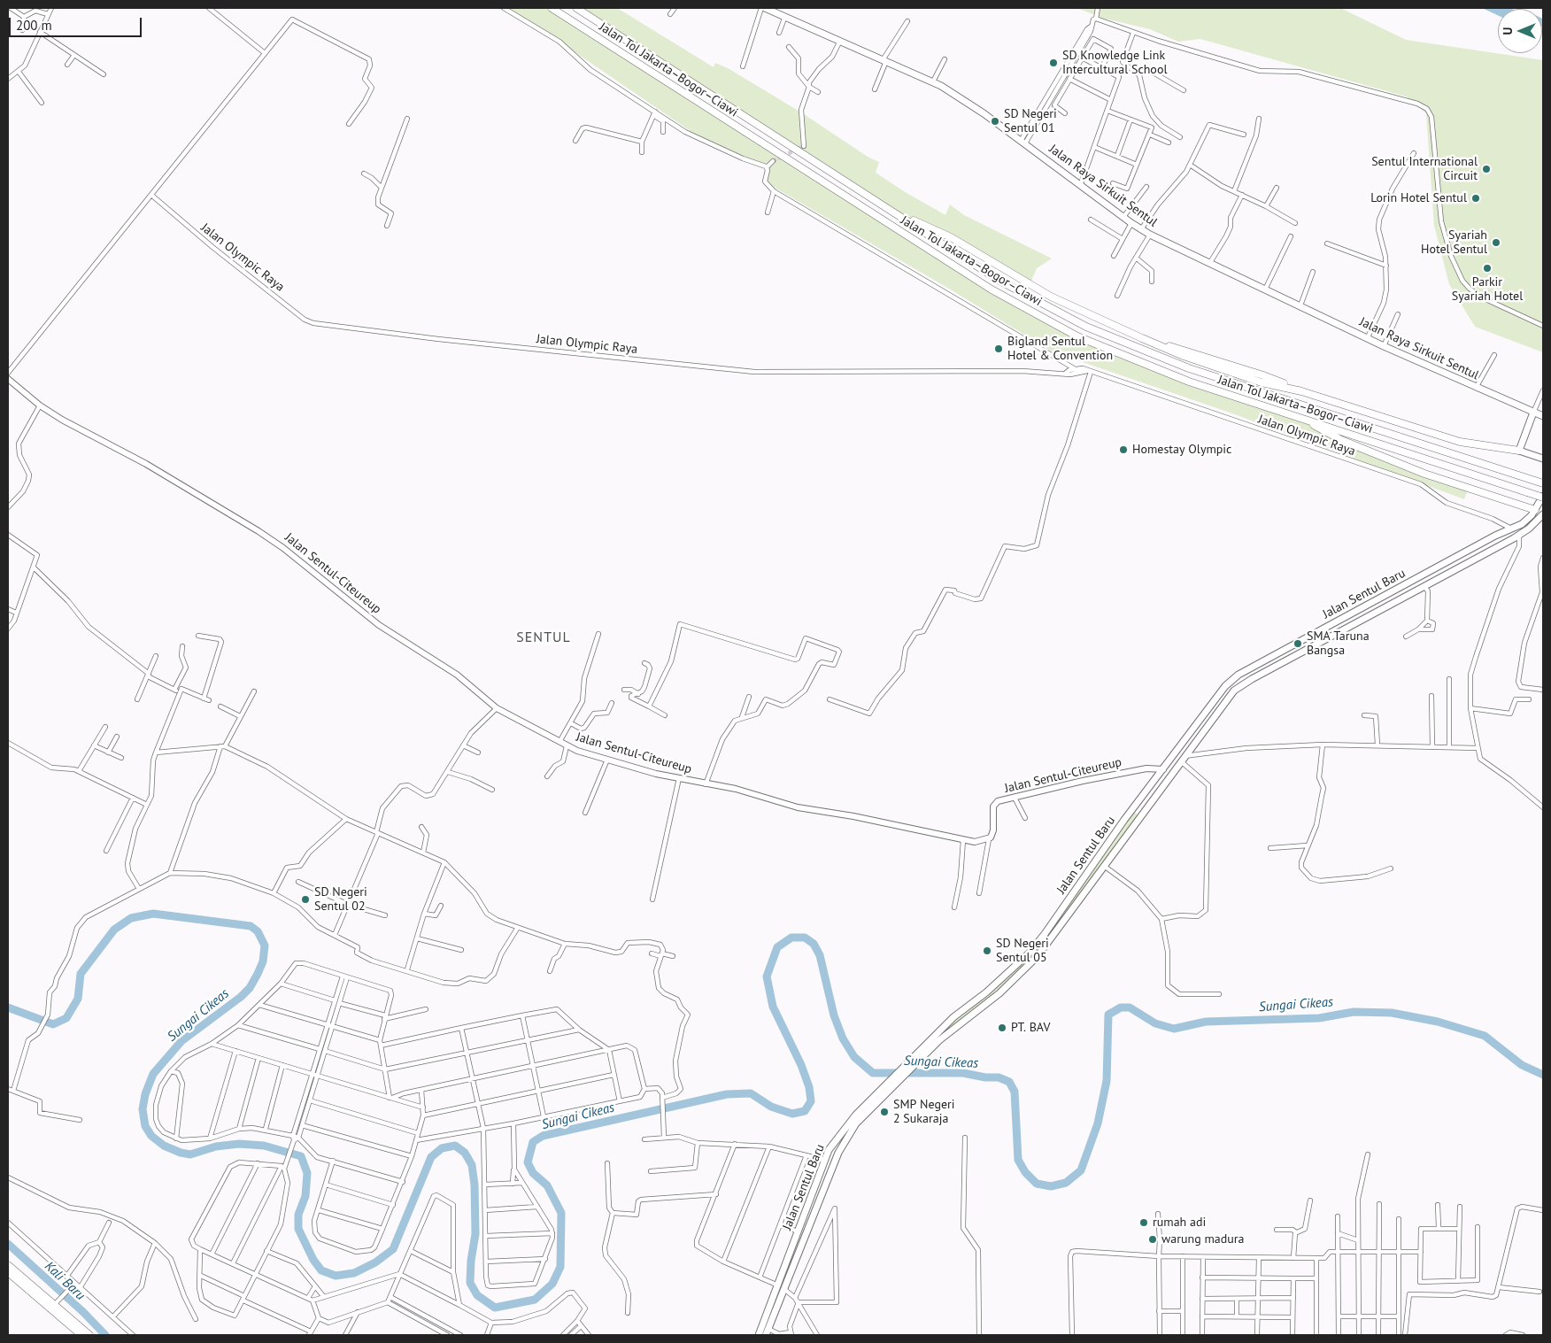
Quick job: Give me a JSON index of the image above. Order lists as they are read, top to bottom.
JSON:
{
  "streets": {
    "highway": ["Jalan Tol Jakarta–Bogor–Ciawi"],
    "main road": ["Jalan Raya Sirkuit Sentul", "Jalan Sentul Baru"],
    "street": ["Jalan Olympic Raya", "Jalan Sentul-Citeureup"]
  },
  "crossings": [
    ["Jalan Tol Jakarta–Bogor–Ciawi", "Jalan Sentul Baru"],
    ["Jalan Olympic Raya", "Jalan Sentul Baru"],
    ["Jalan Sentul-Citeureup", "Jalan Sentul Baru"]
  ],
  "districts": ["SENTUL"],
  "water": ["Sungai Cikeas", "Kali Baru"],
  "places": [
    "SD Knowledge Link Intercultural School",
    "SD Negeri Sentul 01",
    "Sentul International Circuit",
    "Lorin Hotel Sentul",
    "Syariah Hotel Sentul",
    "Parkir Syariah Hotel",
    "Bigland Sentul Hotel & Convention",
    "Homestay Olympic",
    "SMA Taruna Bangsa",
    "SD Negeri Sentul 02",
    "SD Negeri Sentul 05",
    "PT. BAV",
    "SMP Negeri 2 Sukaraja",
    "rumah adi",
    "warung madura"
  ],
  "scale_bar": "200 m",
  "north": "left"
}
